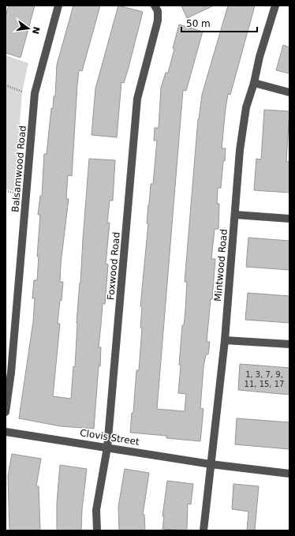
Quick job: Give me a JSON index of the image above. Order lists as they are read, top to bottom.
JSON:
{
  "streets": {
    "street": [
      "Balsamwood Road",
      "Mintwood Road",
      "Foxwood Road",
      "Clovis Street"
    ]
  },
  "crossings": [
    ["Mintwood Road", "Clovis Street"],
    ["Foxwood Road", "Clovis Street"]
  ],
  "house_numbers": ["1, 3, 7, 9, 11, 15, 17"],
  "scale_bar": "50 m",
  "north": "right"
}
